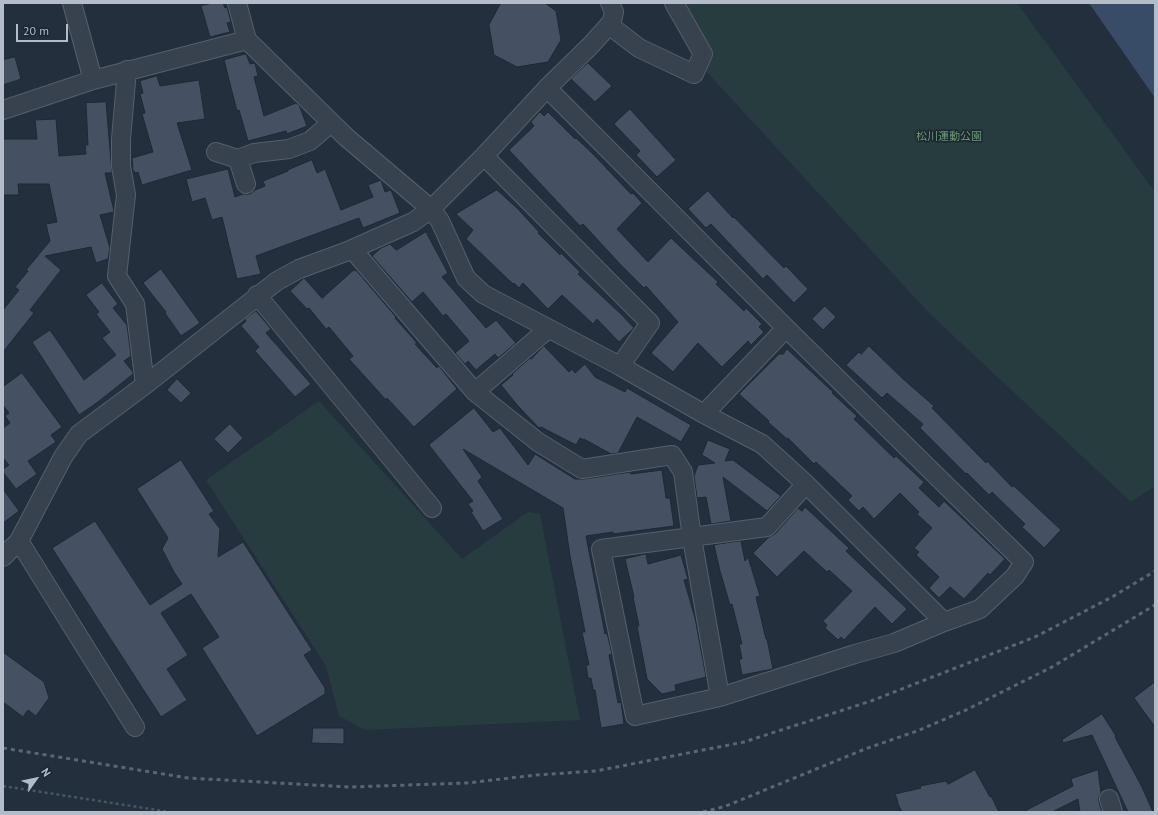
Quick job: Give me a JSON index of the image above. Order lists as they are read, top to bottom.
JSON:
{
  "parks": ["松川運動公園"],
  "scale_bar": "20 m",
  "north": "top right"
}
